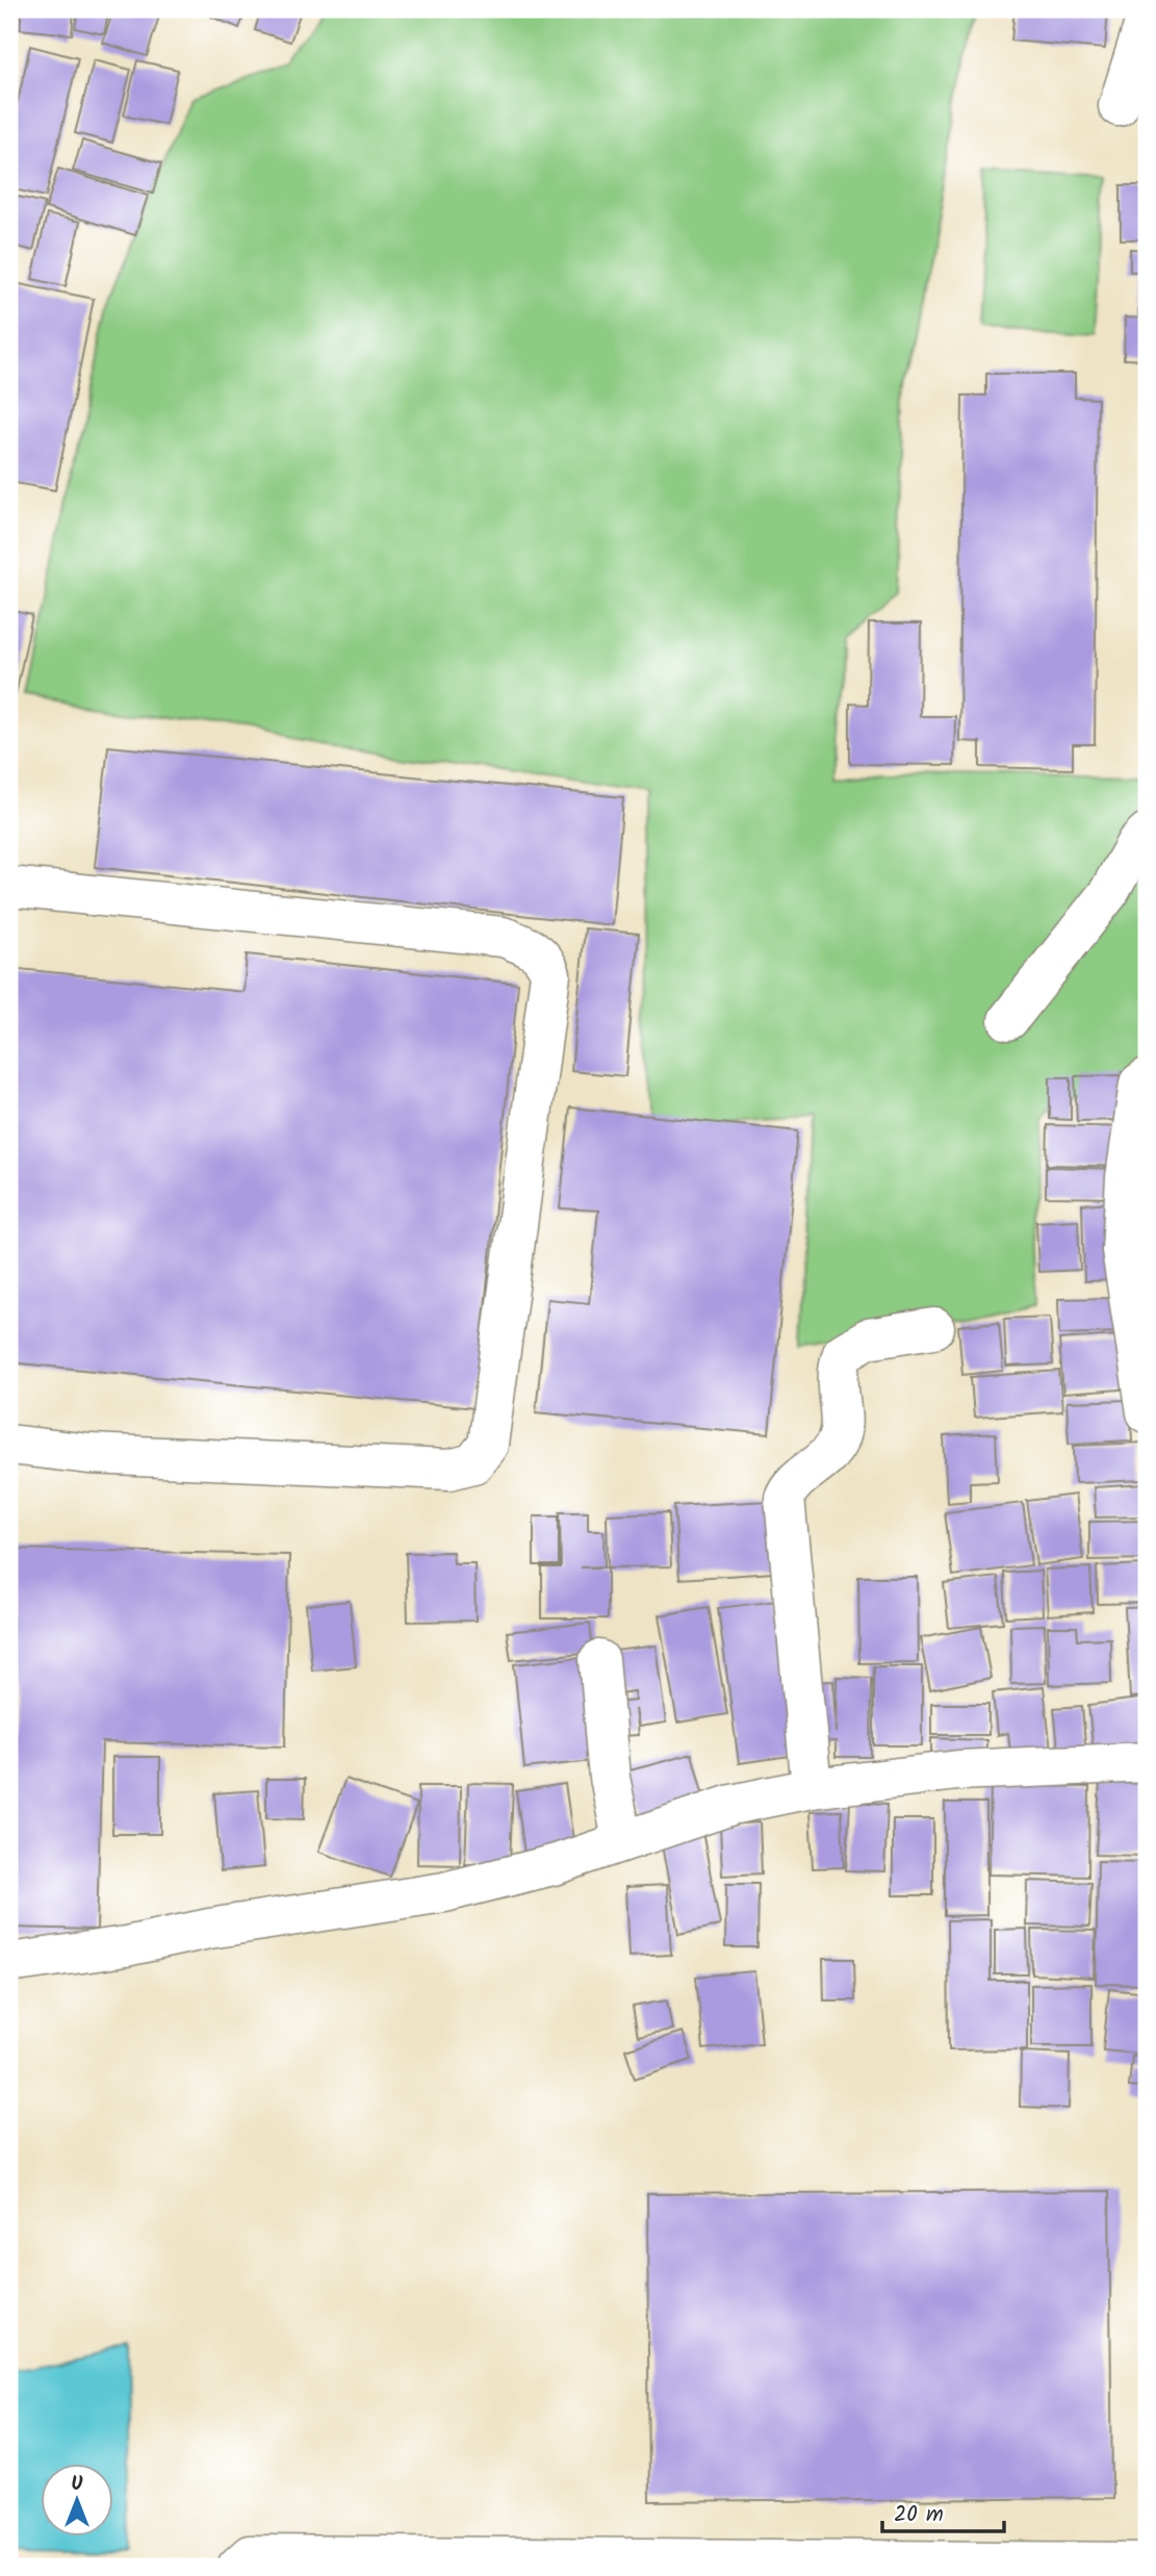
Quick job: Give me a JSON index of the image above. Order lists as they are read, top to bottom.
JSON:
{
  "scale_bar": "20 m",
  "north": "top"
}
